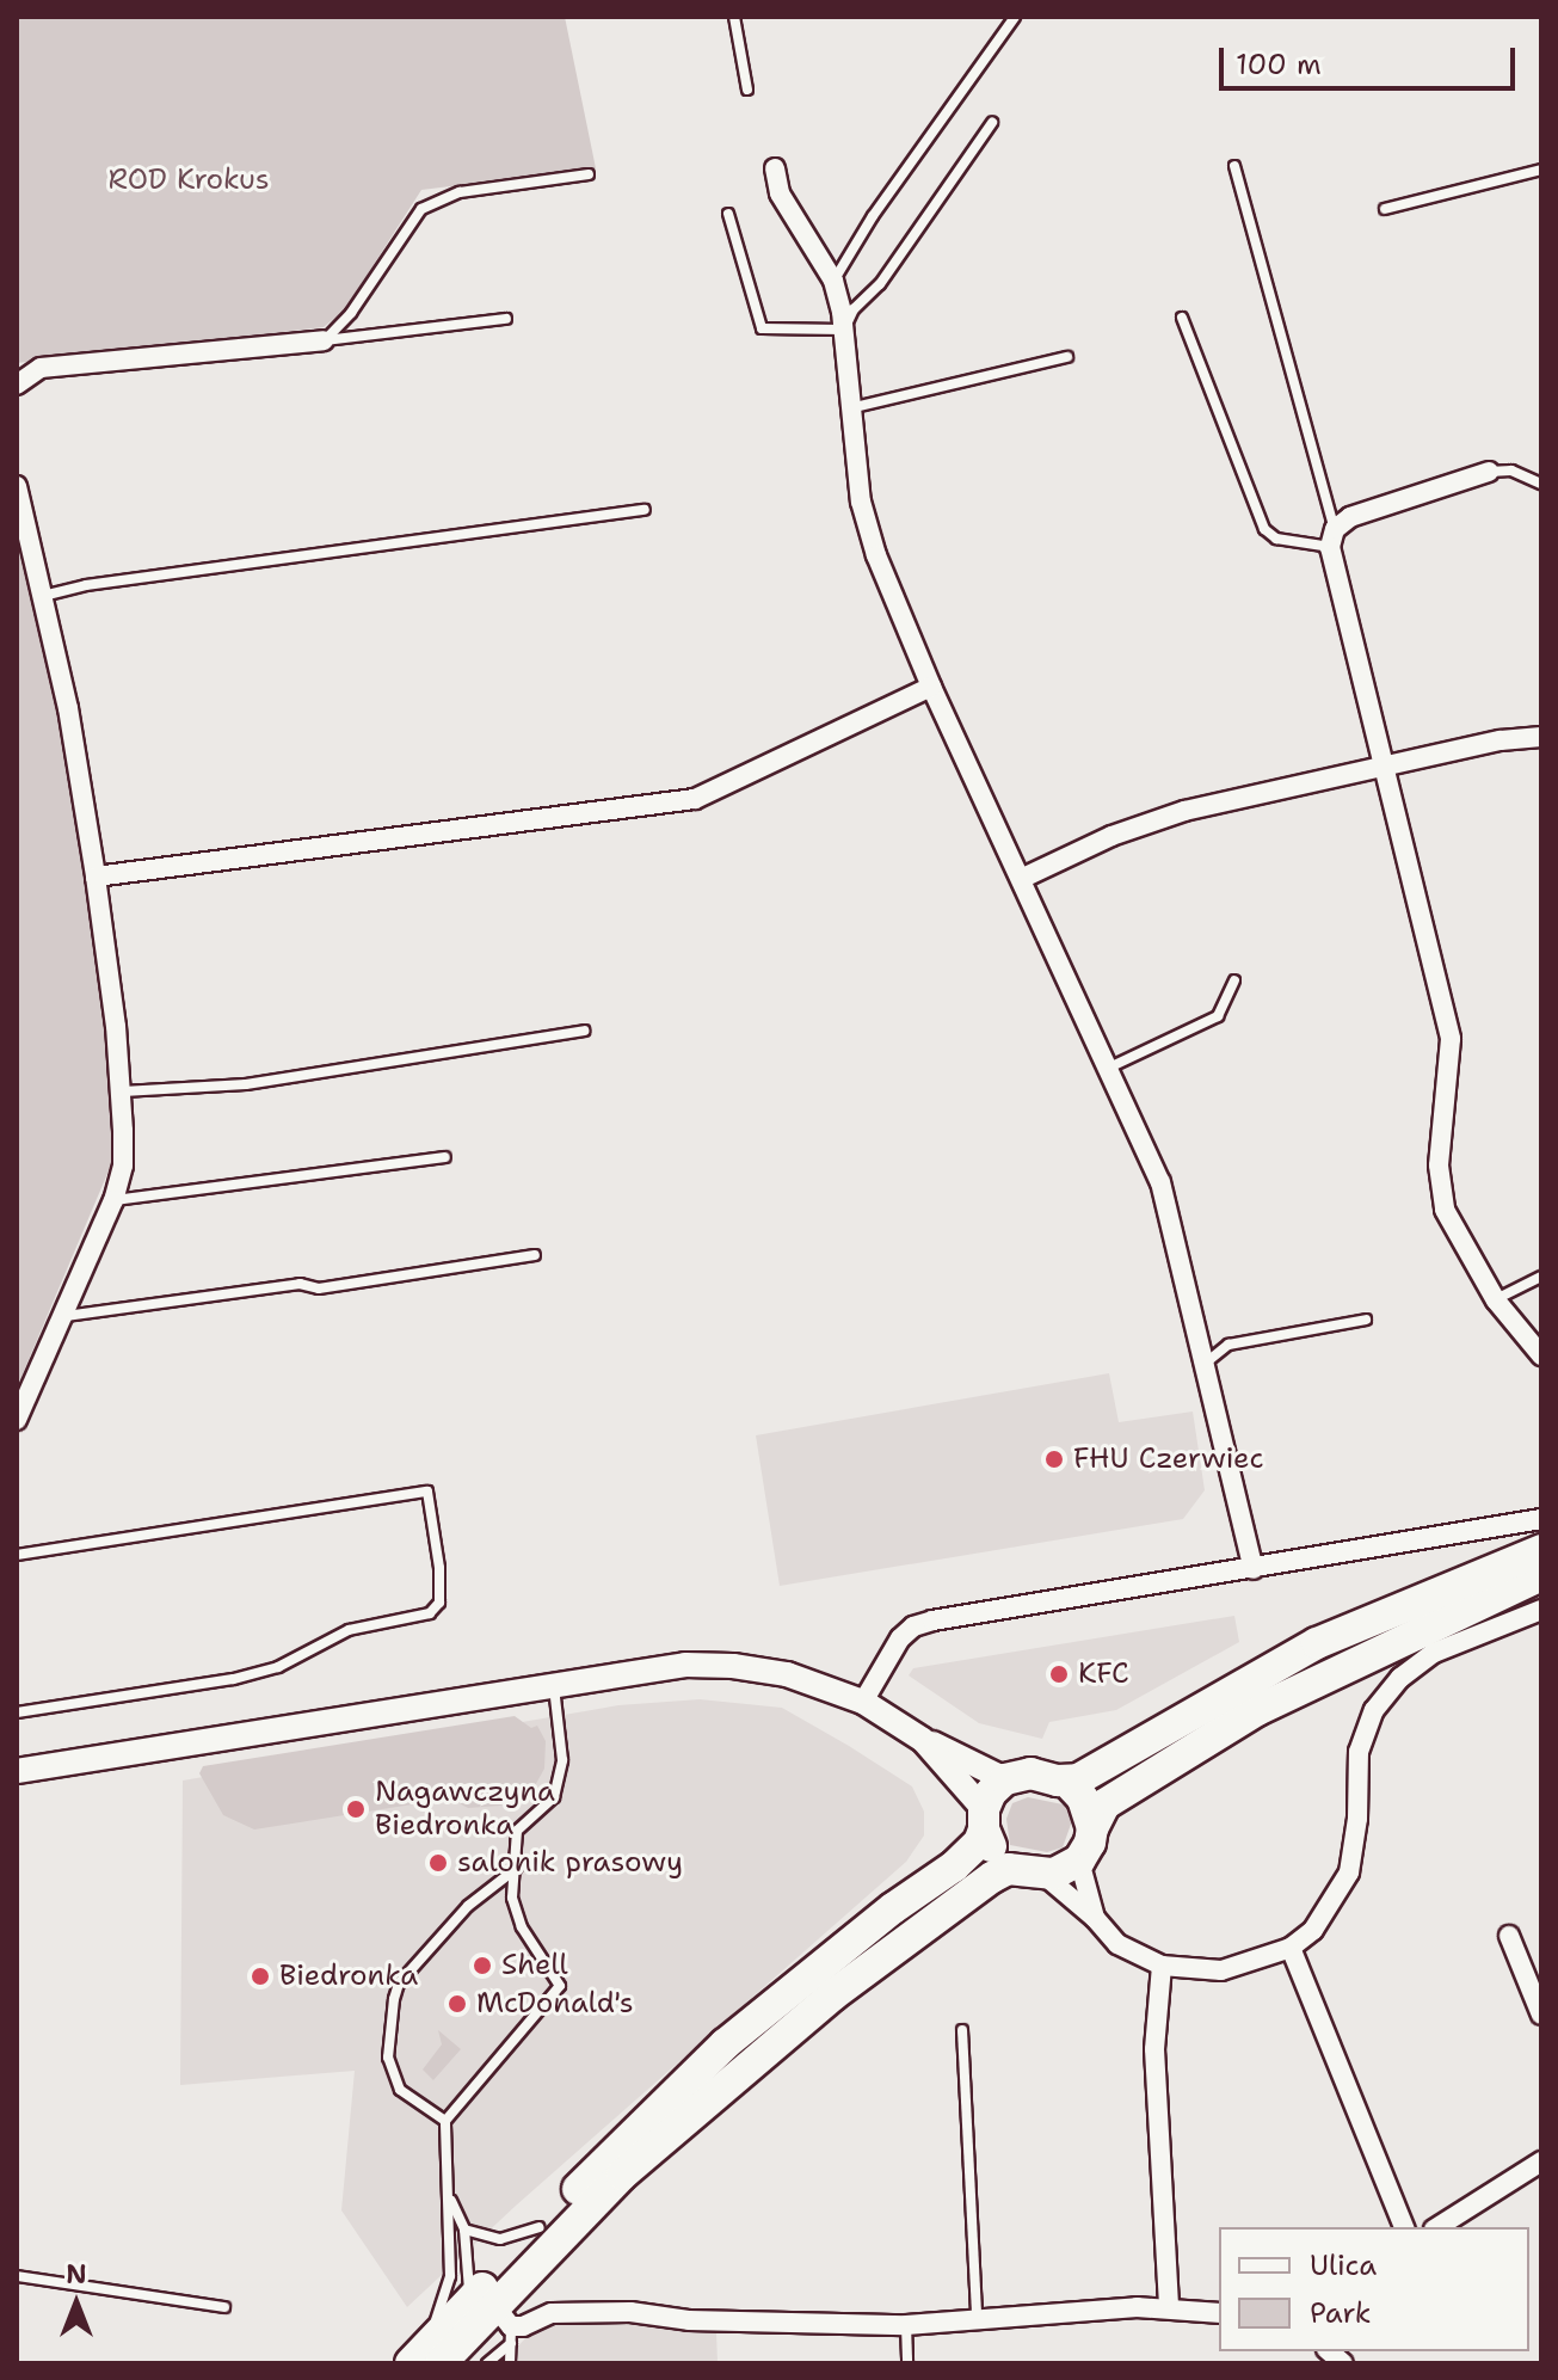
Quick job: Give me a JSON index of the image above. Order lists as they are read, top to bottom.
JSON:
{
  "parks": ["ROD Krokus"],
  "places": [
    "FHU Czerwiec",
    "KFC",
    "Nagawczyna Biedronka",
    "salonik prasowy",
    "Shell",
    "Biedronka",
    "McDonald's"
  ],
  "legend": ["Ulica", "Park"],
  "scale_bar": "100 m",
  "north": "top"
}
